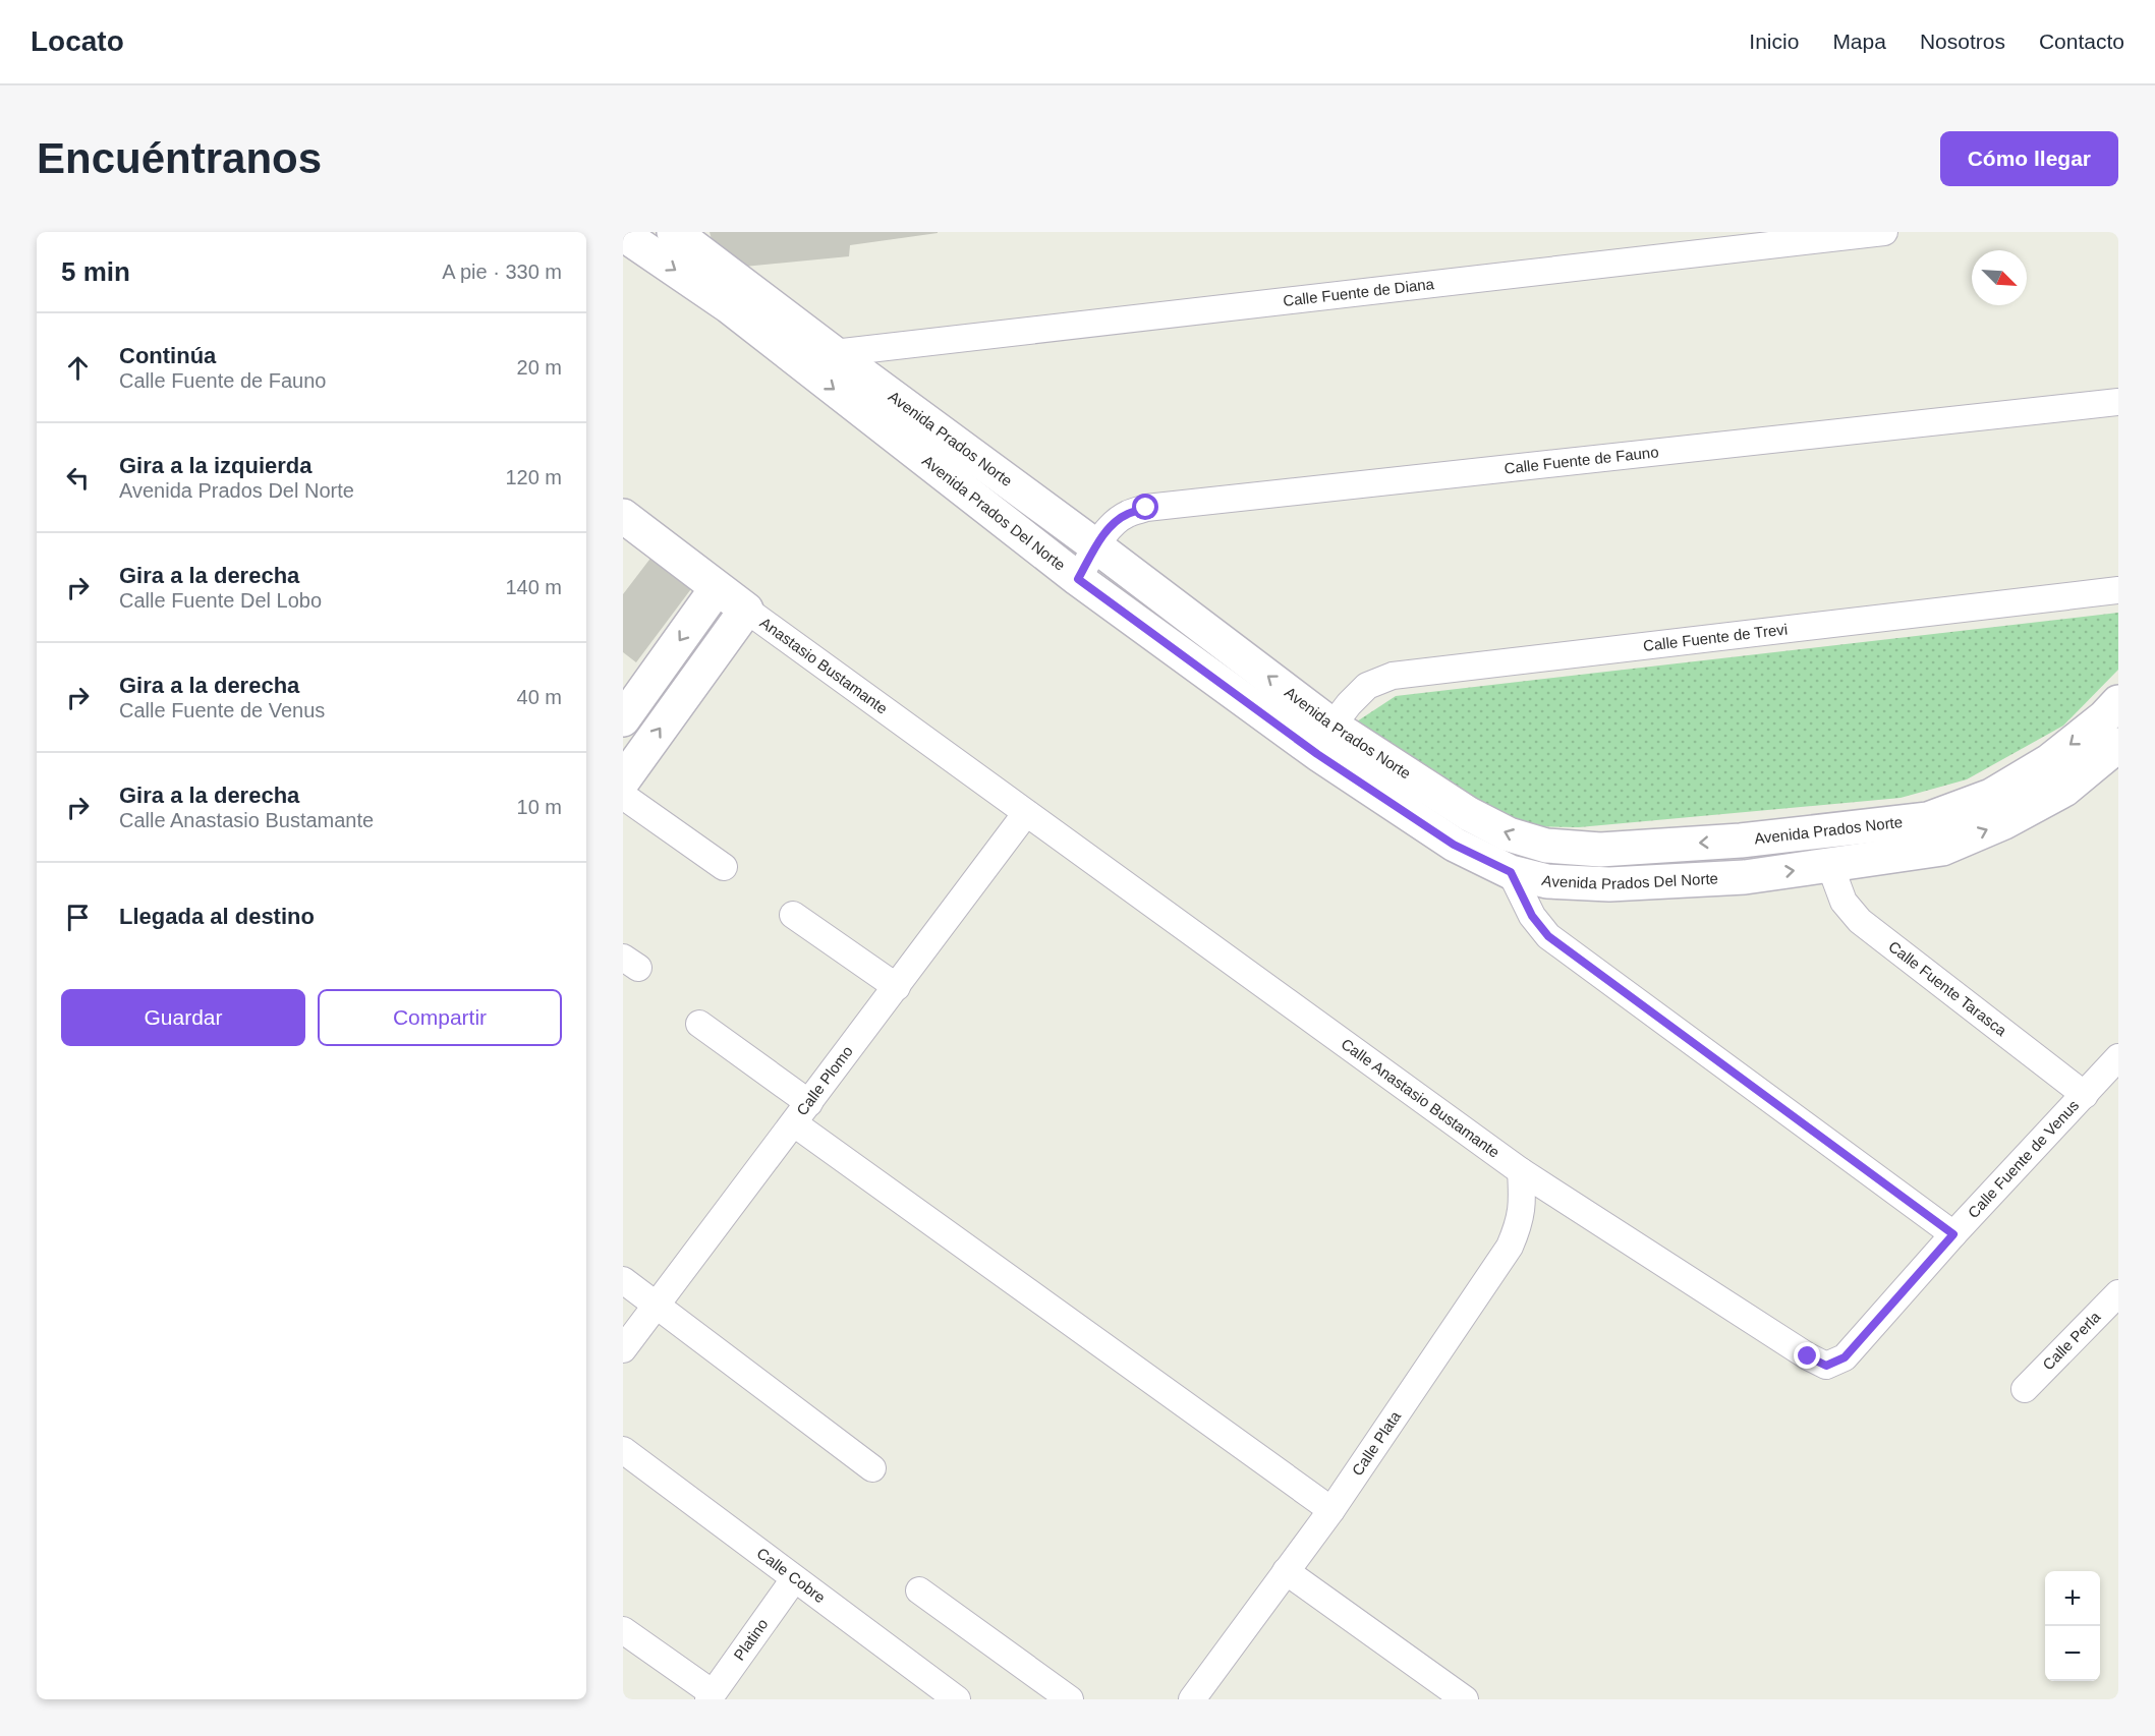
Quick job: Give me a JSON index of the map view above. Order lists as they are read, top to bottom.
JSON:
{
  "streets": {
    "street": [
      "Calle Fuente de Diana",
      "Avenida Prados Norte",
      "Calle Fuente de Fauno",
      "Avenida Prados Del Norte",
      "Calle Fuente de Trevi",
      "Anastasio Bustamante",
      "Calle Fuente Tarasca",
      "Calle Plomo",
      "Calle Anastasio Bustamante",
      "Calle Fuente de Venus",
      "Calle Perla",
      "Calle Plata",
      "Calle Cobre",
      "Platino"
    ]
  },
  "crossings": [
    ["Calle Fuente de Diana", "Avenida Prados Norte"],
    ["Avenida Prados Norte", "Calle Fuente de Fauno"],
    ["Avenida Prados Norte", "Calle Fuente de Trevi"],
    ["Calle Fuente de Fauno", "Avenida Prados Del Norte"],
    ["Avenida Prados Del Norte", "Calle Fuente Tarasca"],
    ["Anastasio Bustamante", "Calle Plomo"],
    ["Anastasio Bustamante", "Calle Anastasio Bustamante"],
    ["Calle Fuente Tarasca", "Calle Fuente de Venus"],
    ["Calle Plomo", "Calle Anastasio Bustamante"],
    ["Calle Anastasio Bustamante", "Calle Fuente de Venus"],
    ["Calle Anastasio Bustamante", "Calle Plata"],
    ["Calle Cobre", "Platino"]
  ],
  "one_way": ["Avenida Prados Norte", "Avenida Prados Del Norte"],
  "north": "bottom right",
  "page": {
    "header": "Locato",
    "nav": [
      "Inicio",
      "Mapa",
      "Nosotros",
      "Contacto"
    ],
    "buttons": [
      "Cómo llegar",
      ["Guardar", "Compartir"]
    ],
    "title": "Encuéntranos",
    "heading": ["5 min", "A pie · 330 m"],
    "list": [
      ["Continúa", "Calle Fuente de Fauno", "20 m"],
      ["Gira a la izquierda", "Avenida Prados Del Norte", "120 m"],
      ["Gira a la derecha", "Calle Fuente Del Lobo", "140 m"],
      ["Gira a la derecha", "Calle Fuente de Venus", "40 m"],
      ["Gira a la derecha", "Calle Anastasio Bustamante", "10 m"],
      "Llegada al destino"
    ],
    "map_buttons": ["+", "−"]
  }
}
